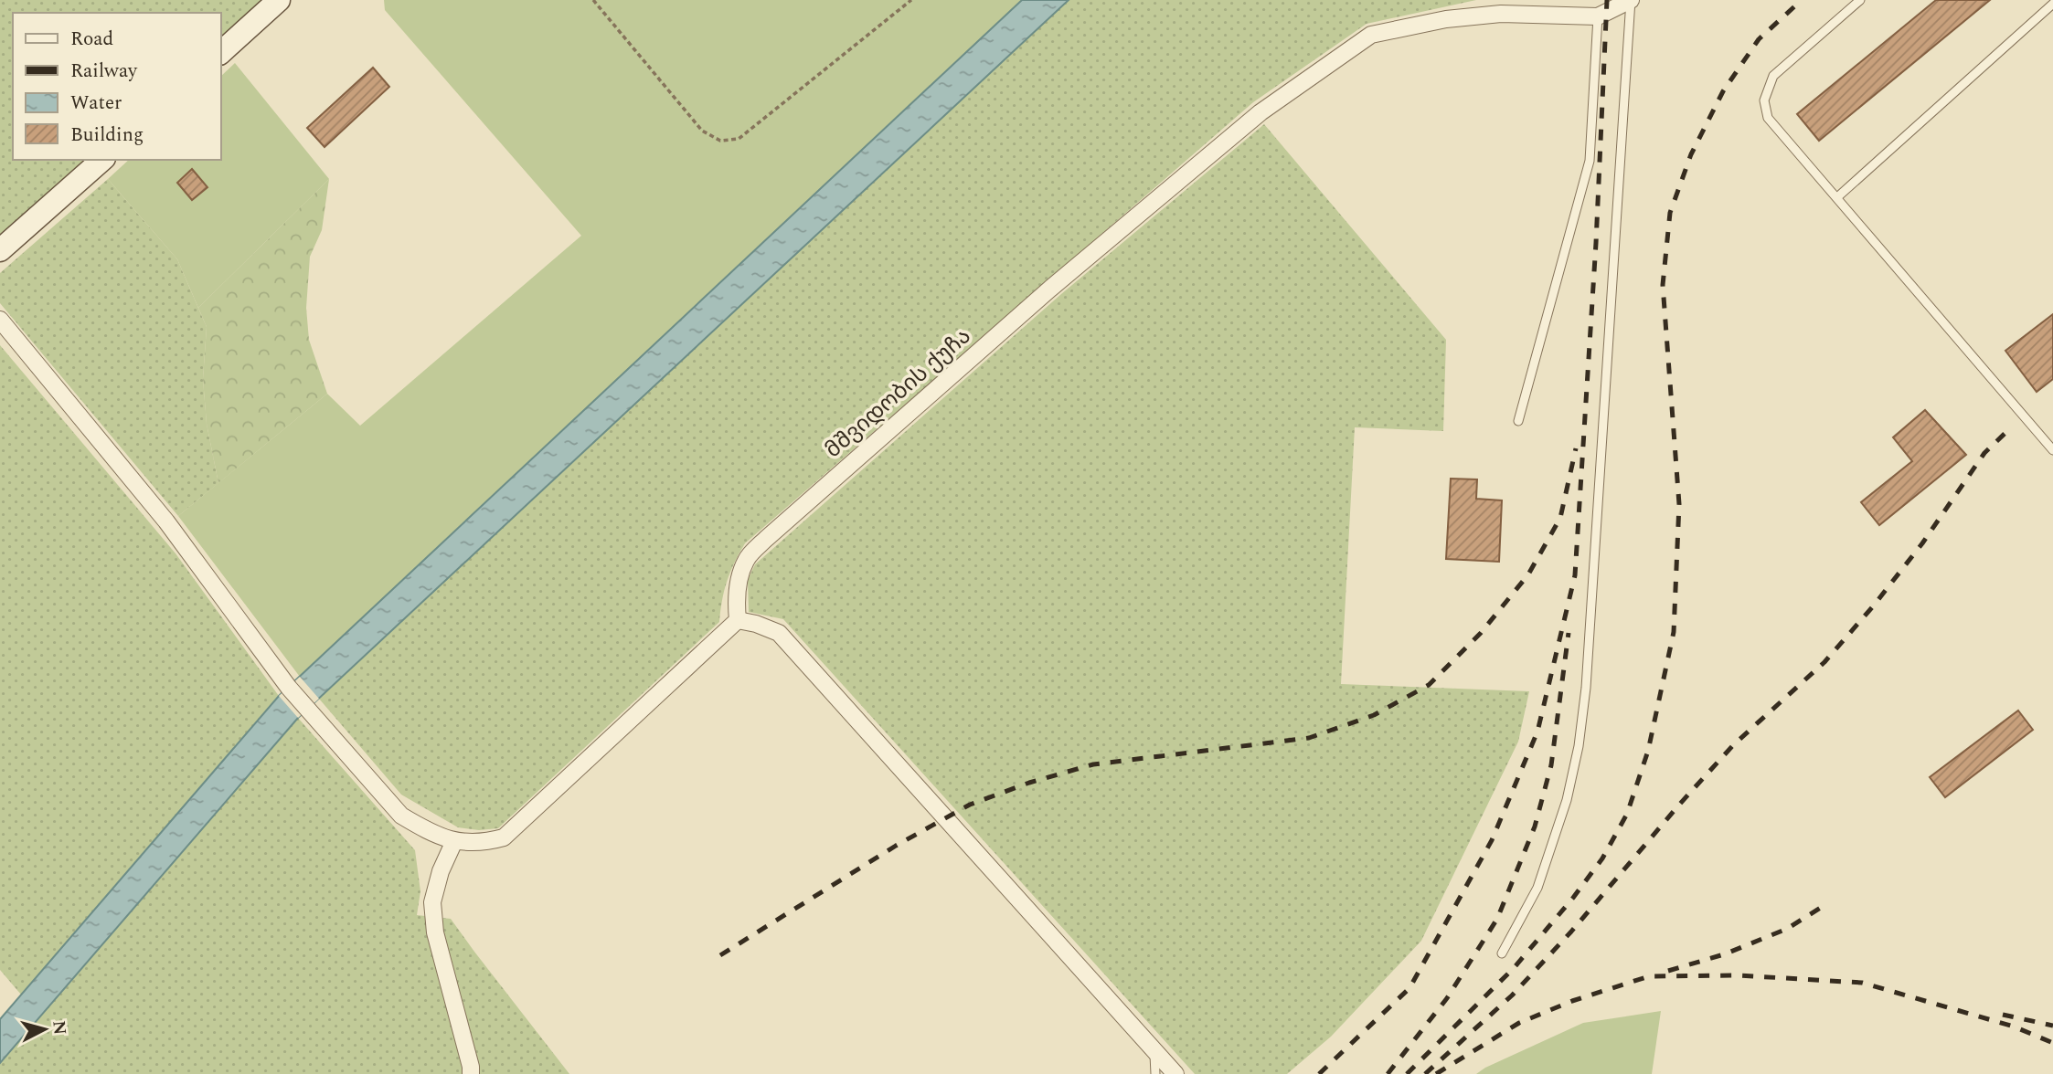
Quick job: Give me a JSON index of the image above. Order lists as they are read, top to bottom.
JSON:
{
  "streets": {
    "street": ["მშვიდობის ქუჩა"]
  },
  "legend": [
    "Road",
    "Railway",
    "Water",
    "Building"
  ],
  "north": "right"
}
